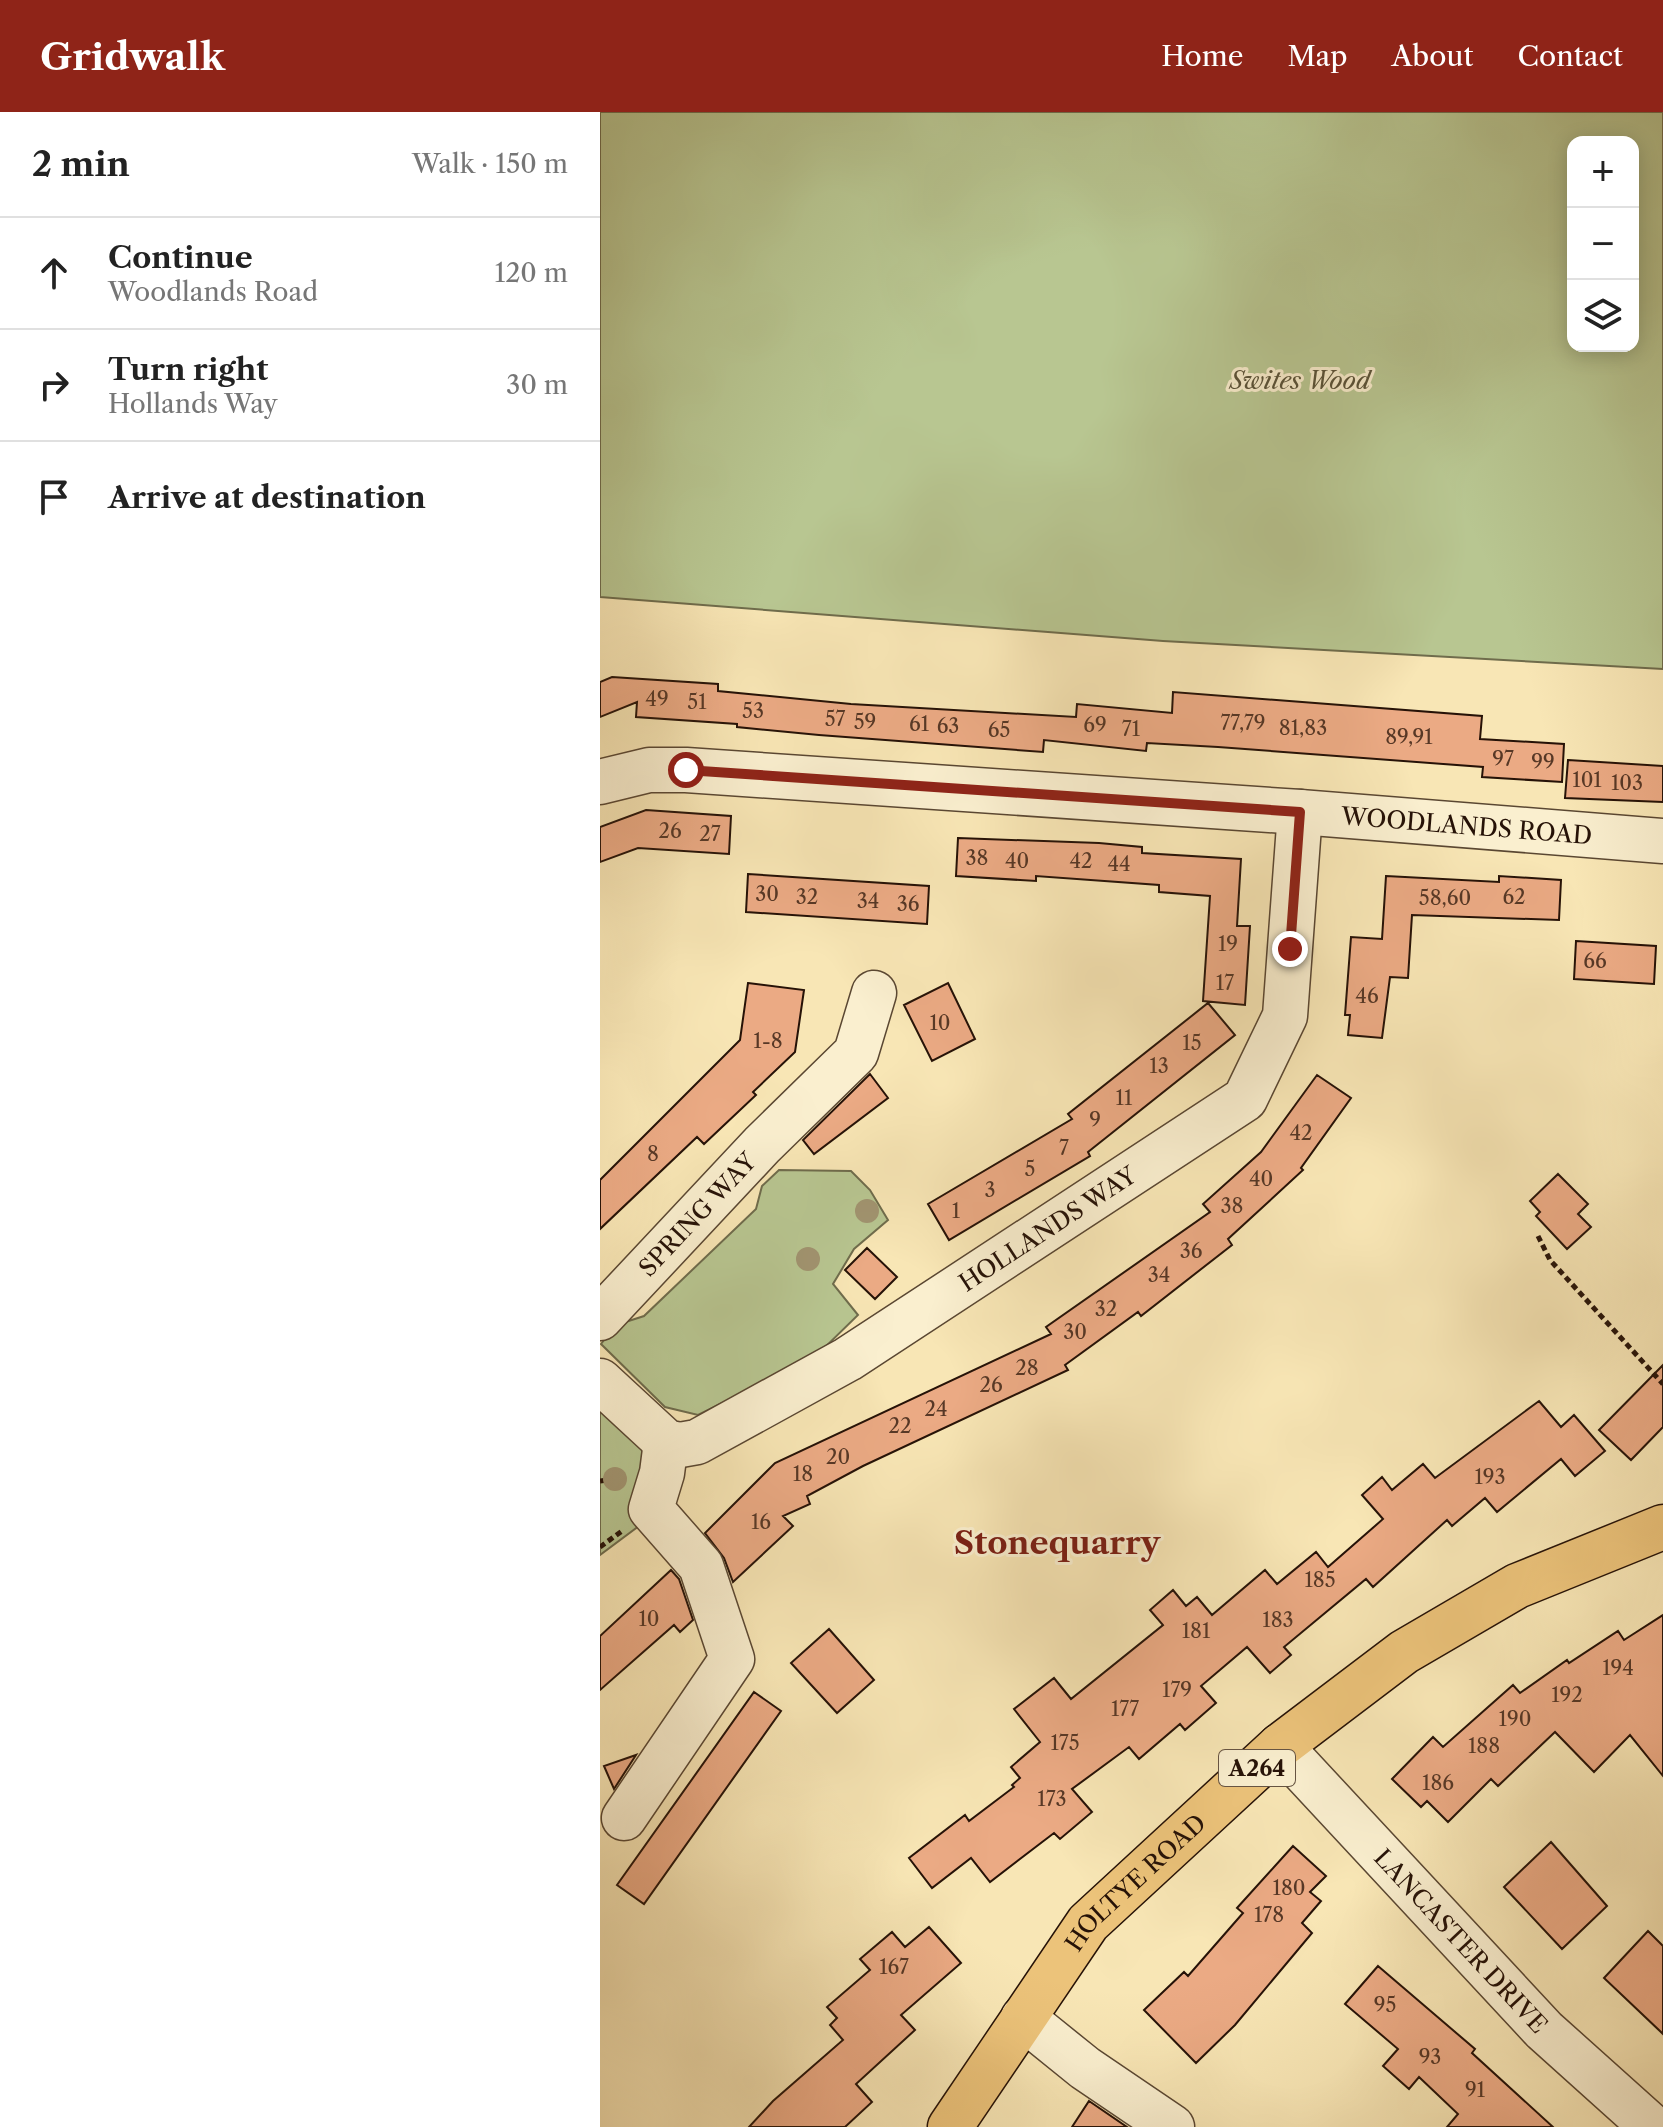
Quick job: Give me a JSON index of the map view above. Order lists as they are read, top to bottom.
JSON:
{
  "streets": {
    "main road": ["A264", "HOLTYE ROAD"],
    "street": [
      "WOODLANDS ROAD",
      "SPRING WAY",
      "HOLLANDS WAY",
      "LANCASTER DRIVE"
    ]
  },
  "crossings": [
    ["WOODLANDS ROAD", "HOLLANDS WAY"],
    ["HOLTYE ROAD", "LANCASTER DRIVE"]
  ],
  "districts": ["Stonequarry"],
  "parks": ["Swites Wood"],
  "house_numbers": [
    "49",
    "51",
    "53",
    "57",
    "59",
    "77,79",
    "61",
    "69",
    "63",
    "81,83",
    "71",
    "65",
    "89,91",
    "97",
    "99",
    "101",
    "103",
    "26",
    "27",
    "38",
    "40",
    "42",
    "44",
    "30",
    "32",
    "62",
    "58,60",
    "34",
    "36",
    "19",
    "66",
    "17",
    "46",
    "10",
    "1-8",
    "15",
    "13",
    "11",
    "9",
    "42",
    "7",
    "8",
    "5",
    "40",
    "3",
    "38",
    "1",
    "36",
    "34",
    "32",
    "30",
    "28",
    "26",
    "24",
    "22",
    "20",
    "18",
    "193",
    "16",
    "185",
    "10",
    "183",
    "181",
    "194",
    "179",
    "192",
    "177",
    "190",
    "175",
    "188",
    "186",
    "173",
    "180",
    "178",
    "167",
    "95",
    "93",
    "91"
  ],
  "page": {
    "header": "Gridwalk",
    "nav": [
      "Home",
      "Map",
      "About",
      "Contact"
    ],
    "heading": ["2 min", "Walk · 150 m"],
    "map_buttons": ["+", "−"],
    "list": [
      ["Continue", "Woodlands Road", "120 m"],
      ["Turn right", "Hollands Way", "30 m"],
      "Arrive at destination"
    ]
  }
}
